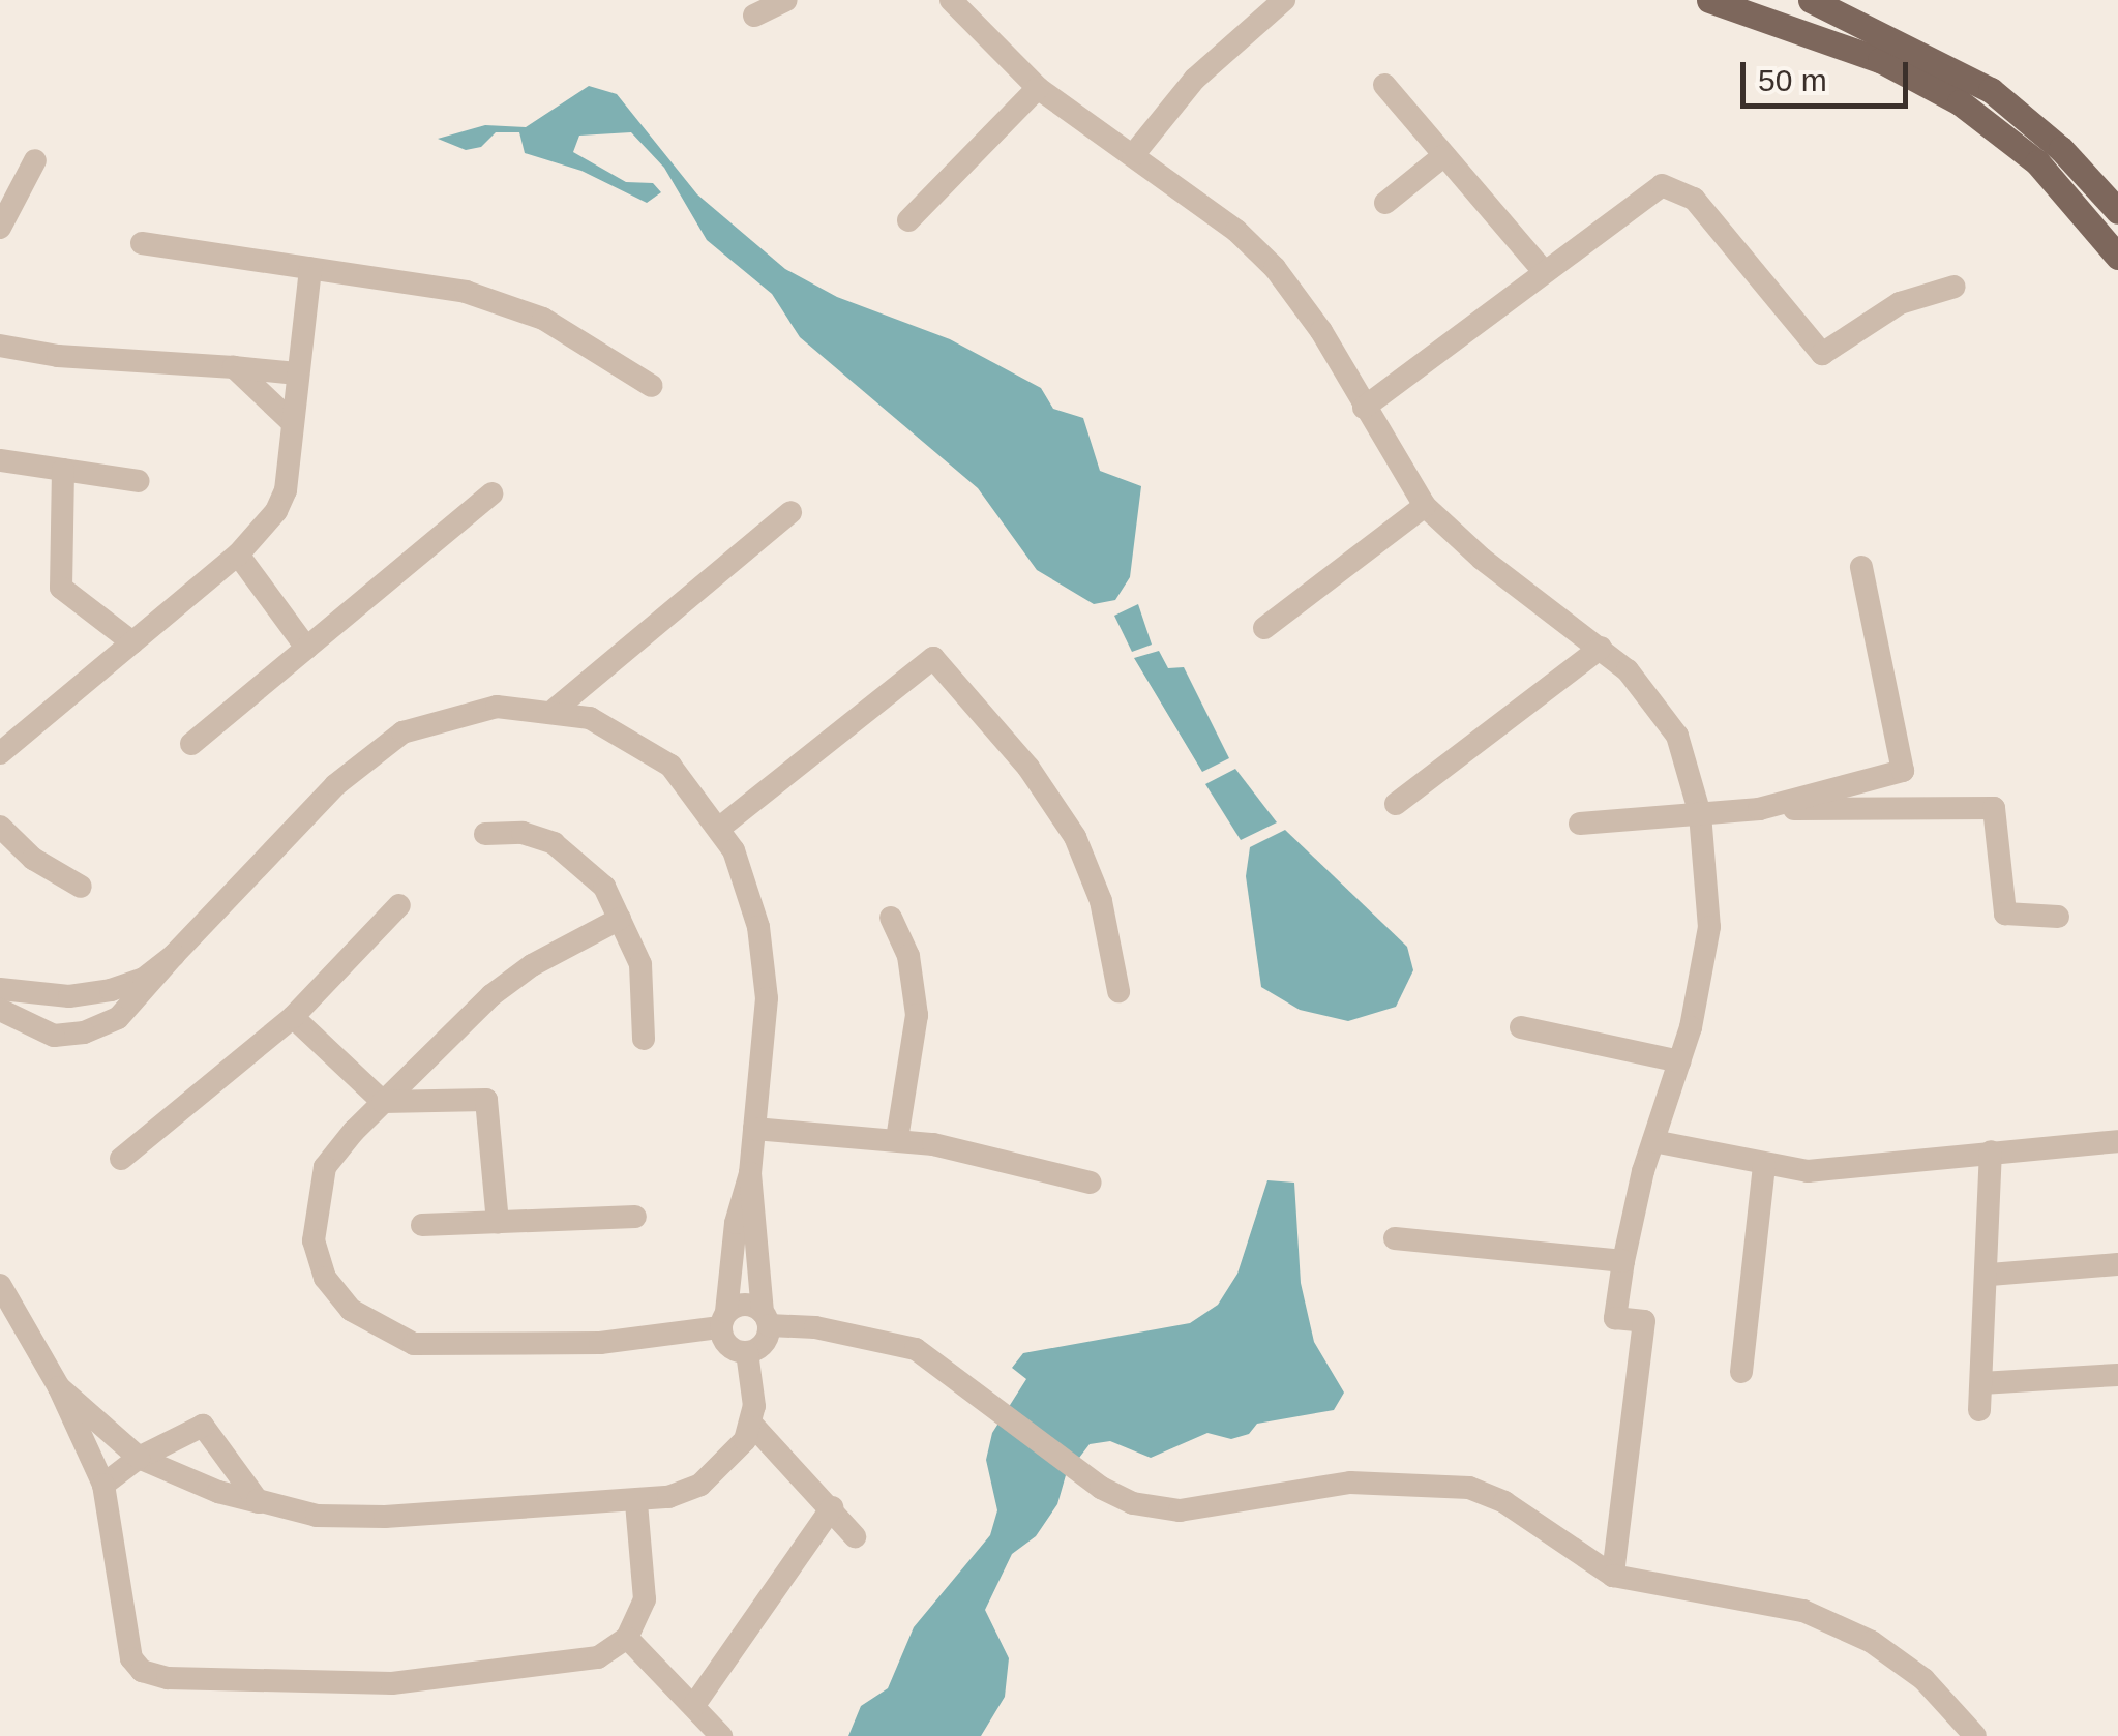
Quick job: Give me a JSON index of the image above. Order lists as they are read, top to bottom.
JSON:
{
  "scale_bar": "50 m"
}
